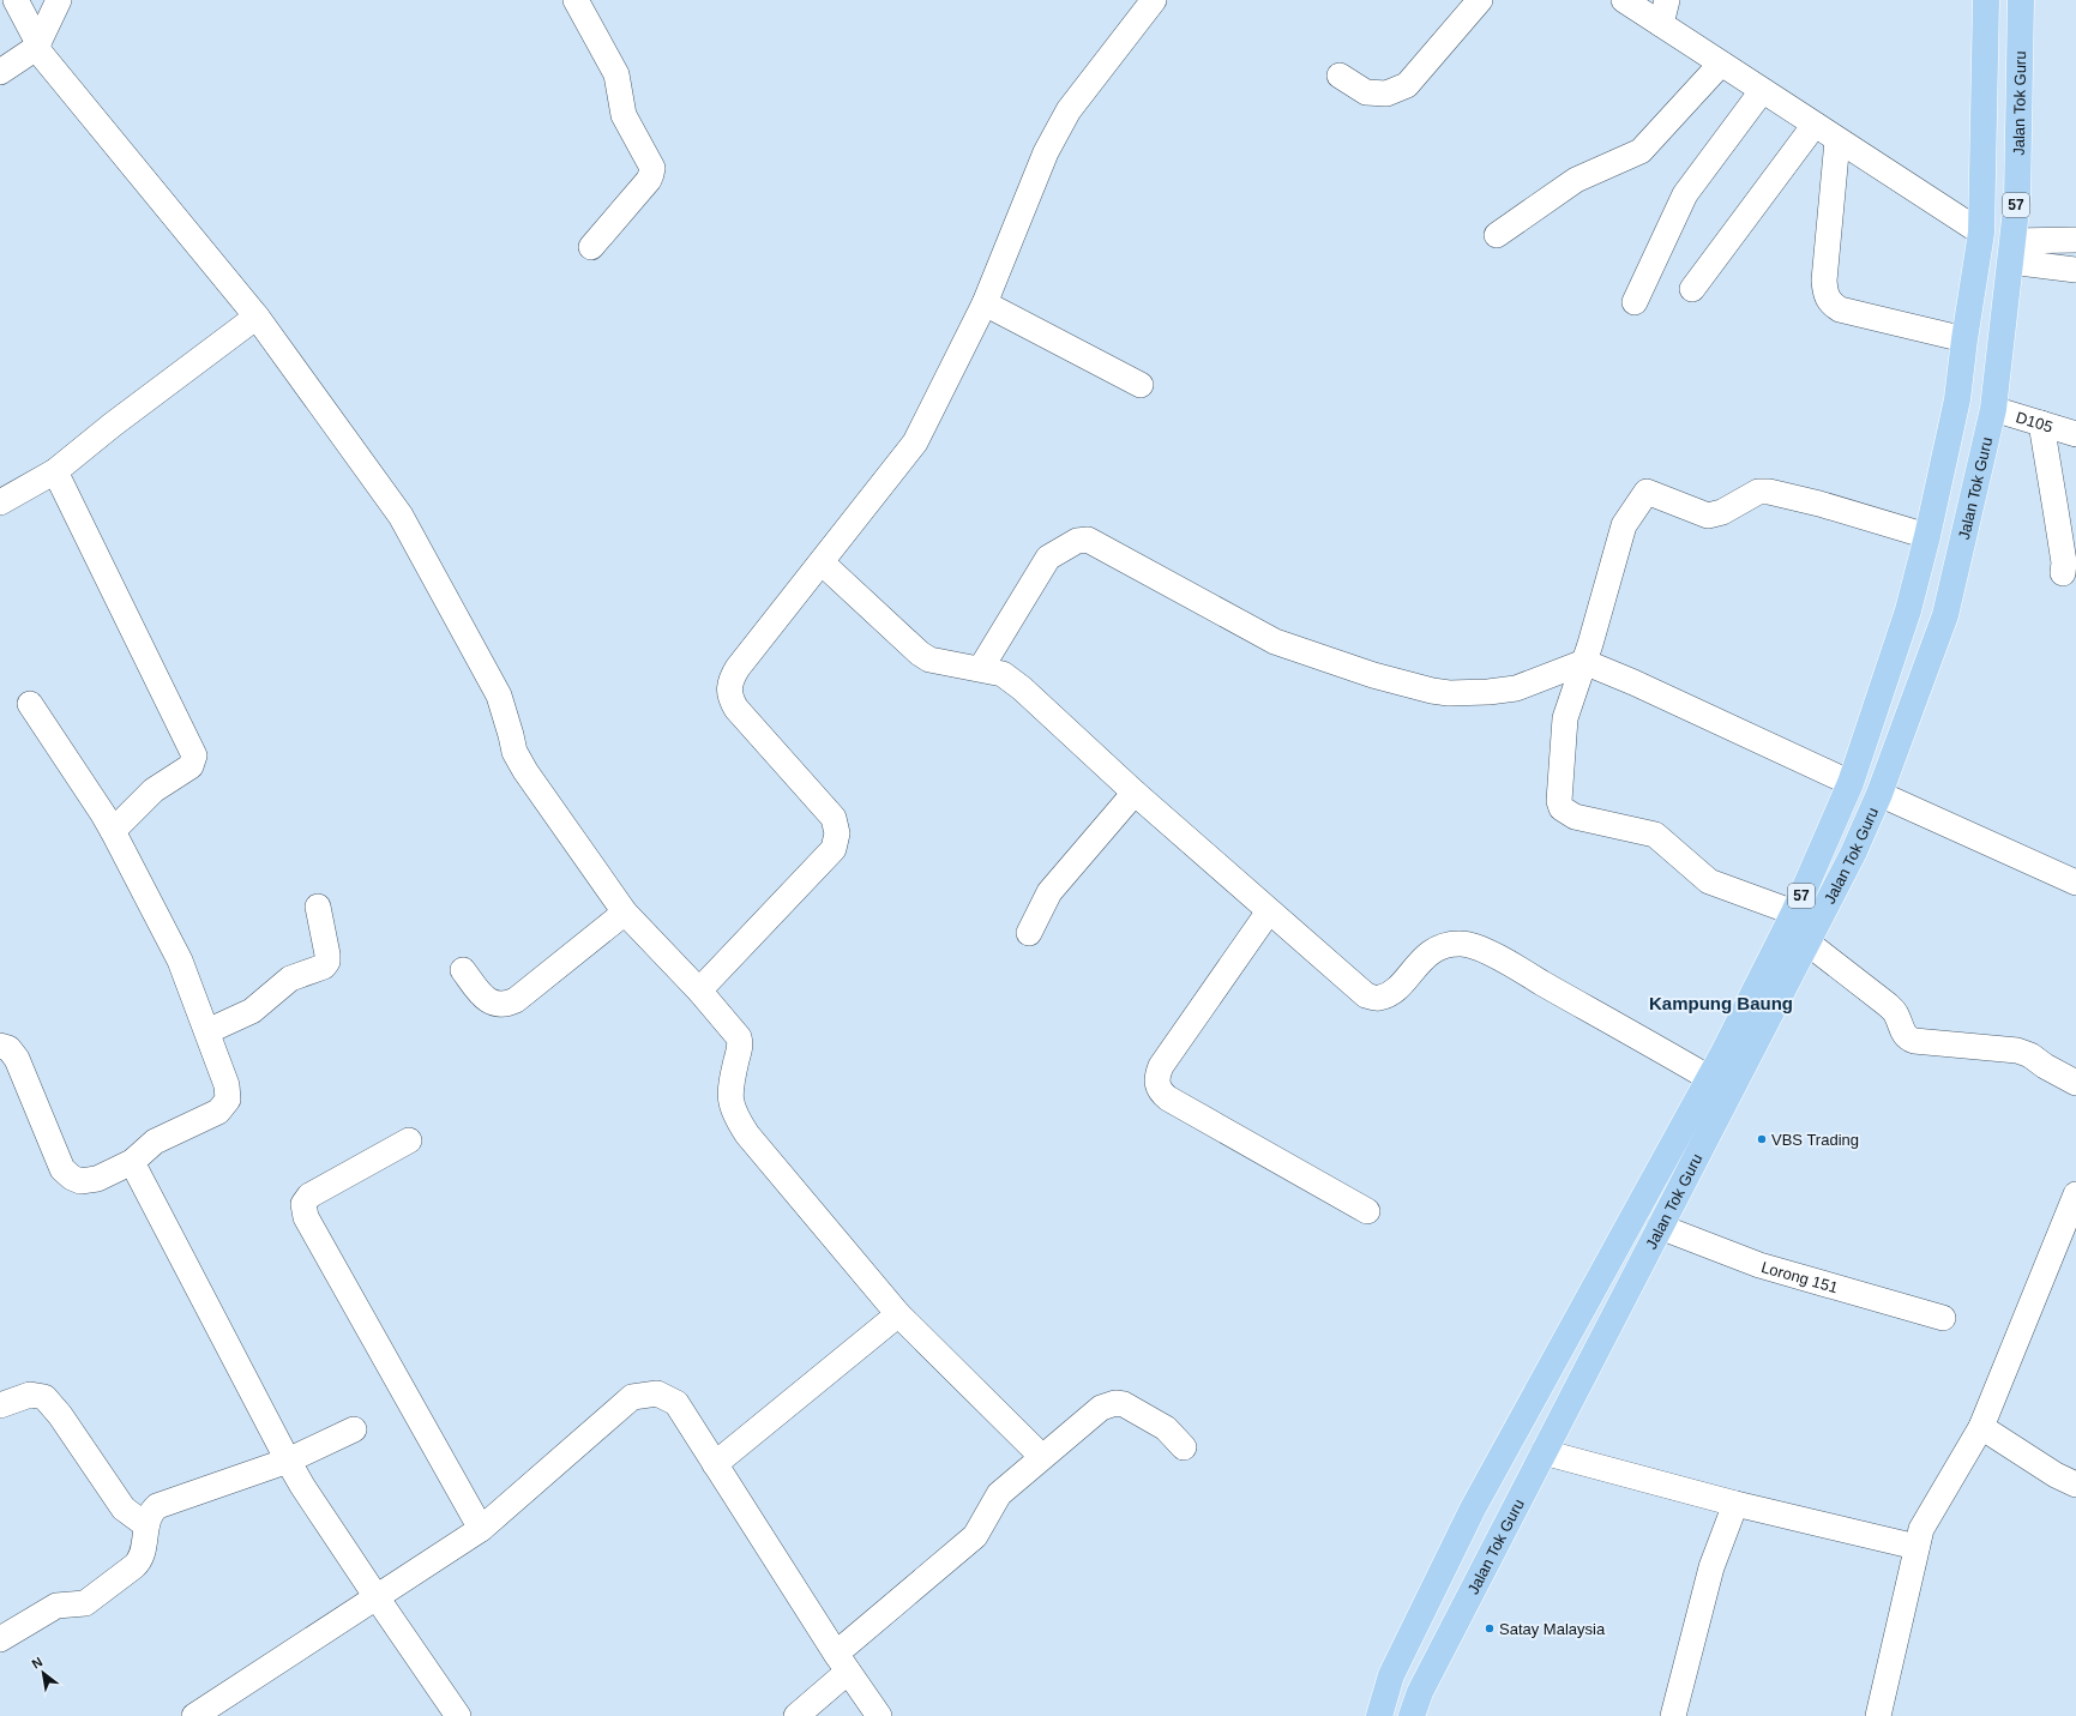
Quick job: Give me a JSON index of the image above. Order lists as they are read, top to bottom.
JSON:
{
  "streets": {
    "main road": ["Jalan Tok Guru", "57"],
    "street": ["D105", "Lorong 151"]
  },
  "crossings": [
    ["Jalan Tok Guru", "D105"],
    ["Jalan Tok Guru", "Lorong 151"]
  ],
  "districts": ["Kampung Baung"],
  "places": ["VBS Trading", "Satay Malaysia"],
  "north": "top left"
}
